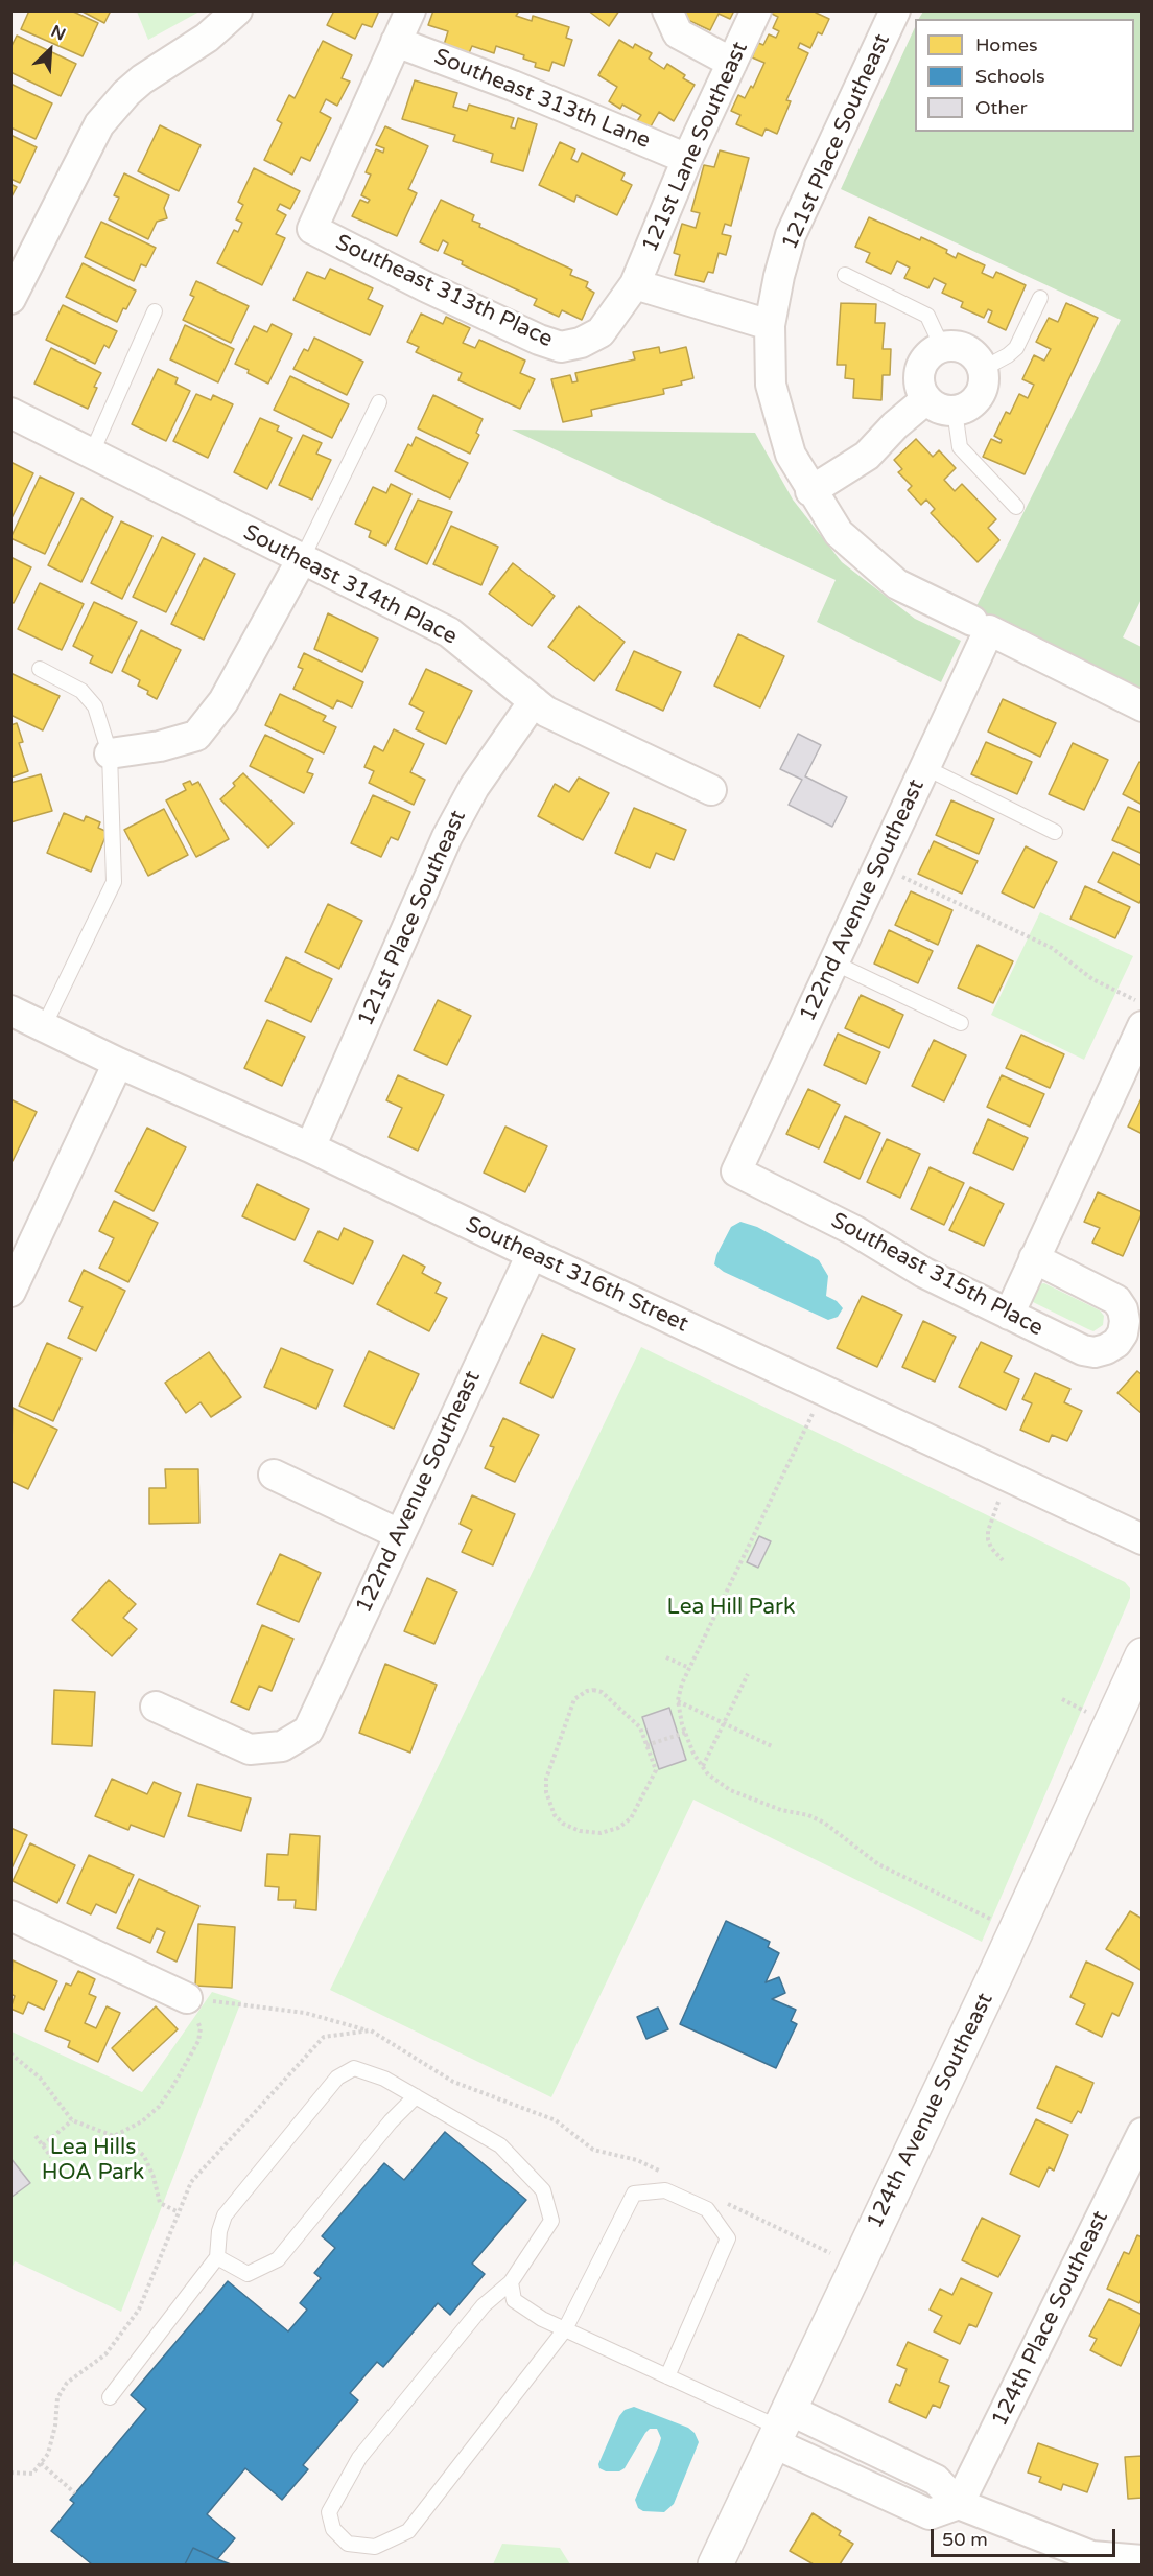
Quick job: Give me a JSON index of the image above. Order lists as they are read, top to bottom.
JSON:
{
  "streets": {
    "street": [
      "Southeast 313th Lane",
      "121st Place Southeast",
      "121st Lane Southeast",
      "Southeast 313th Place",
      "Southeast 314th Place",
      "122nd Avenue Southeast",
      "Southeast 316th Street",
      "Southeast 315th Place",
      "124th Avenue Southeast",
      "124th Place Southeast"
    ]
  },
  "crossings": [
    ["Southeast 313th Lane", "121st Lane Southeast"],
    ["Southeast 313th Lane", "Southeast 313th Place"],
    ["121st Place Southeast", "Southeast 314th Place"],
    ["121st Place Southeast", "122nd Avenue Southeast"],
    ["121st Place Southeast", "Southeast 316th Street"],
    ["121st Lane Southeast", "Southeast 313th Place"],
    ["122nd Avenue Southeast", "Southeast 316th Street"],
    ["122nd Avenue Southeast", "Southeast 315th Place"]
  ],
  "parks": ["Lea Hill Park", "Lea Hills HOA Park"],
  "legend": ["Homes", "Schools", "Other"],
  "scale_bar": "50 m",
  "north": "top right"
}
